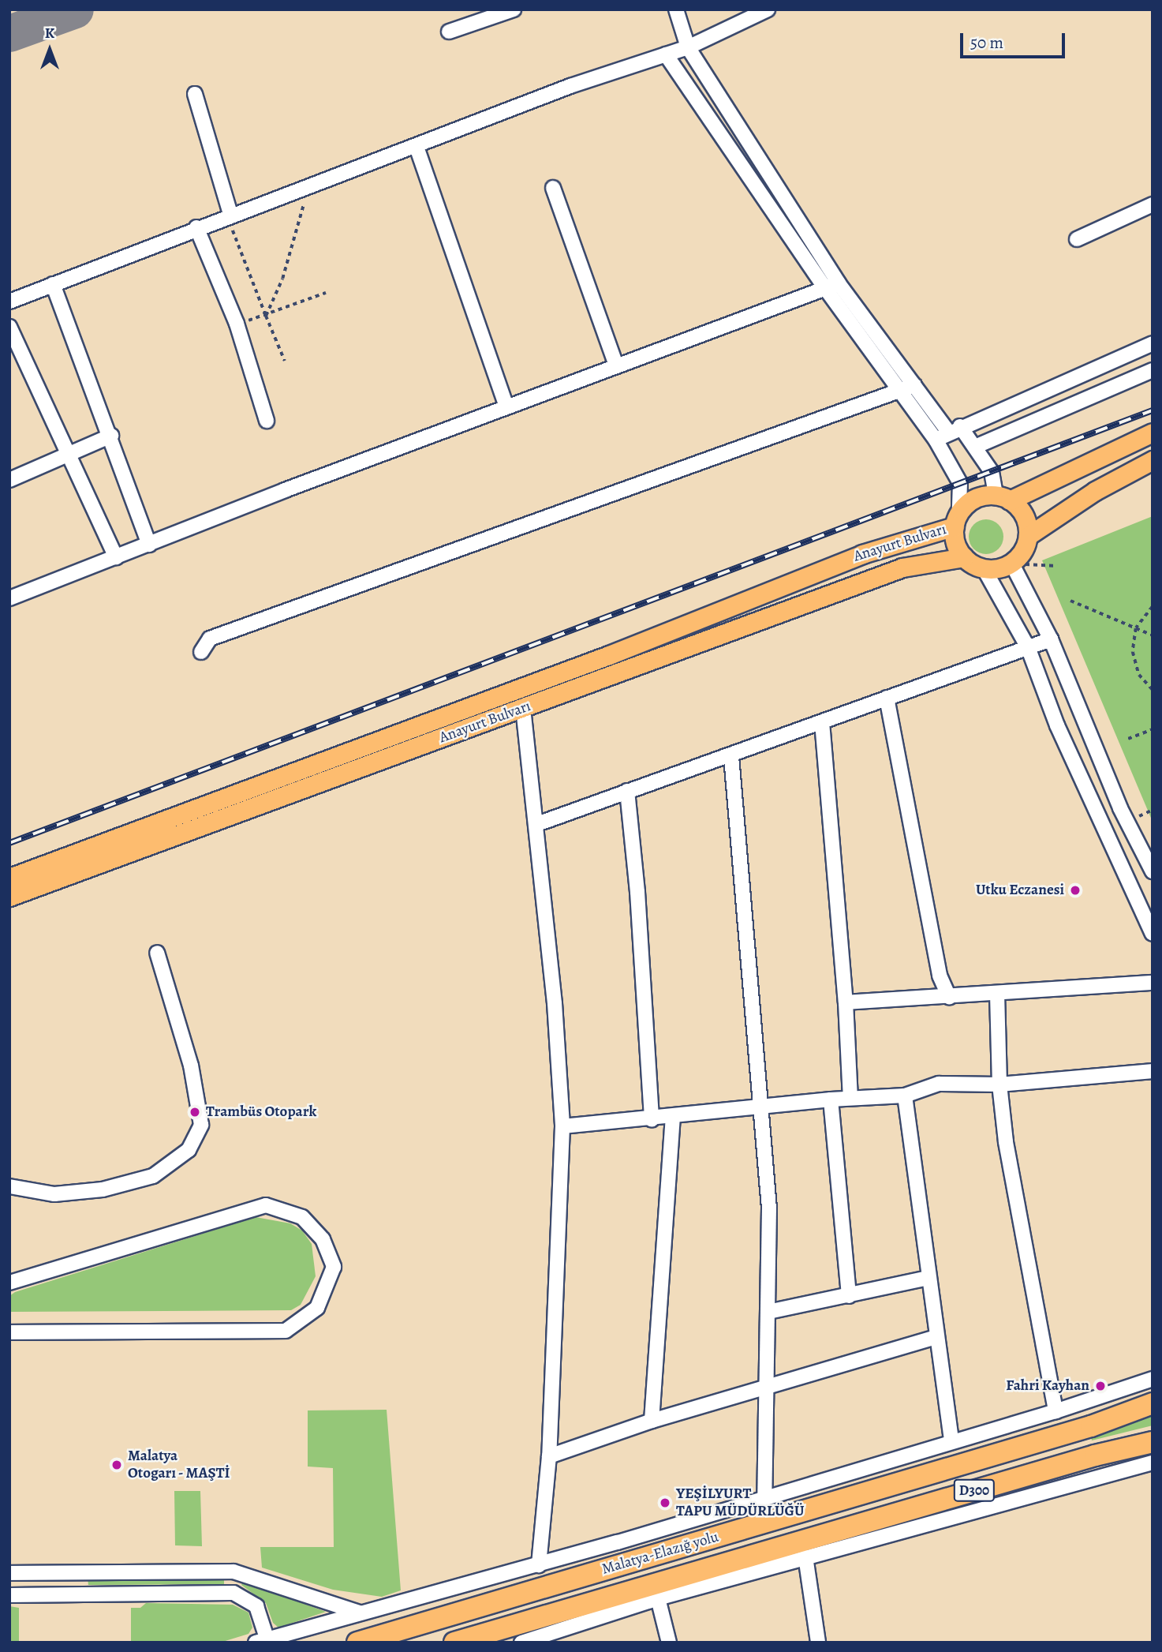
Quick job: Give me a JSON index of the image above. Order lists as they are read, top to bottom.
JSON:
{
  "streets": {
    "highway": ["D300", "Malatya-Elazığ yolu"],
    "main road": ["Anayurt Bulvarı"]
  },
  "places": [
    "Utku Eczanesi",
    "Trambüs Otopark",
    "Fahri Kayhan",
    "Malatya Otogarı - MAŞTİ",
    "YEŞİLYURT TAPU MÜDÜRLÜĞÜ"
  ],
  "scale_bar": "50 m",
  "north": "top"
}
